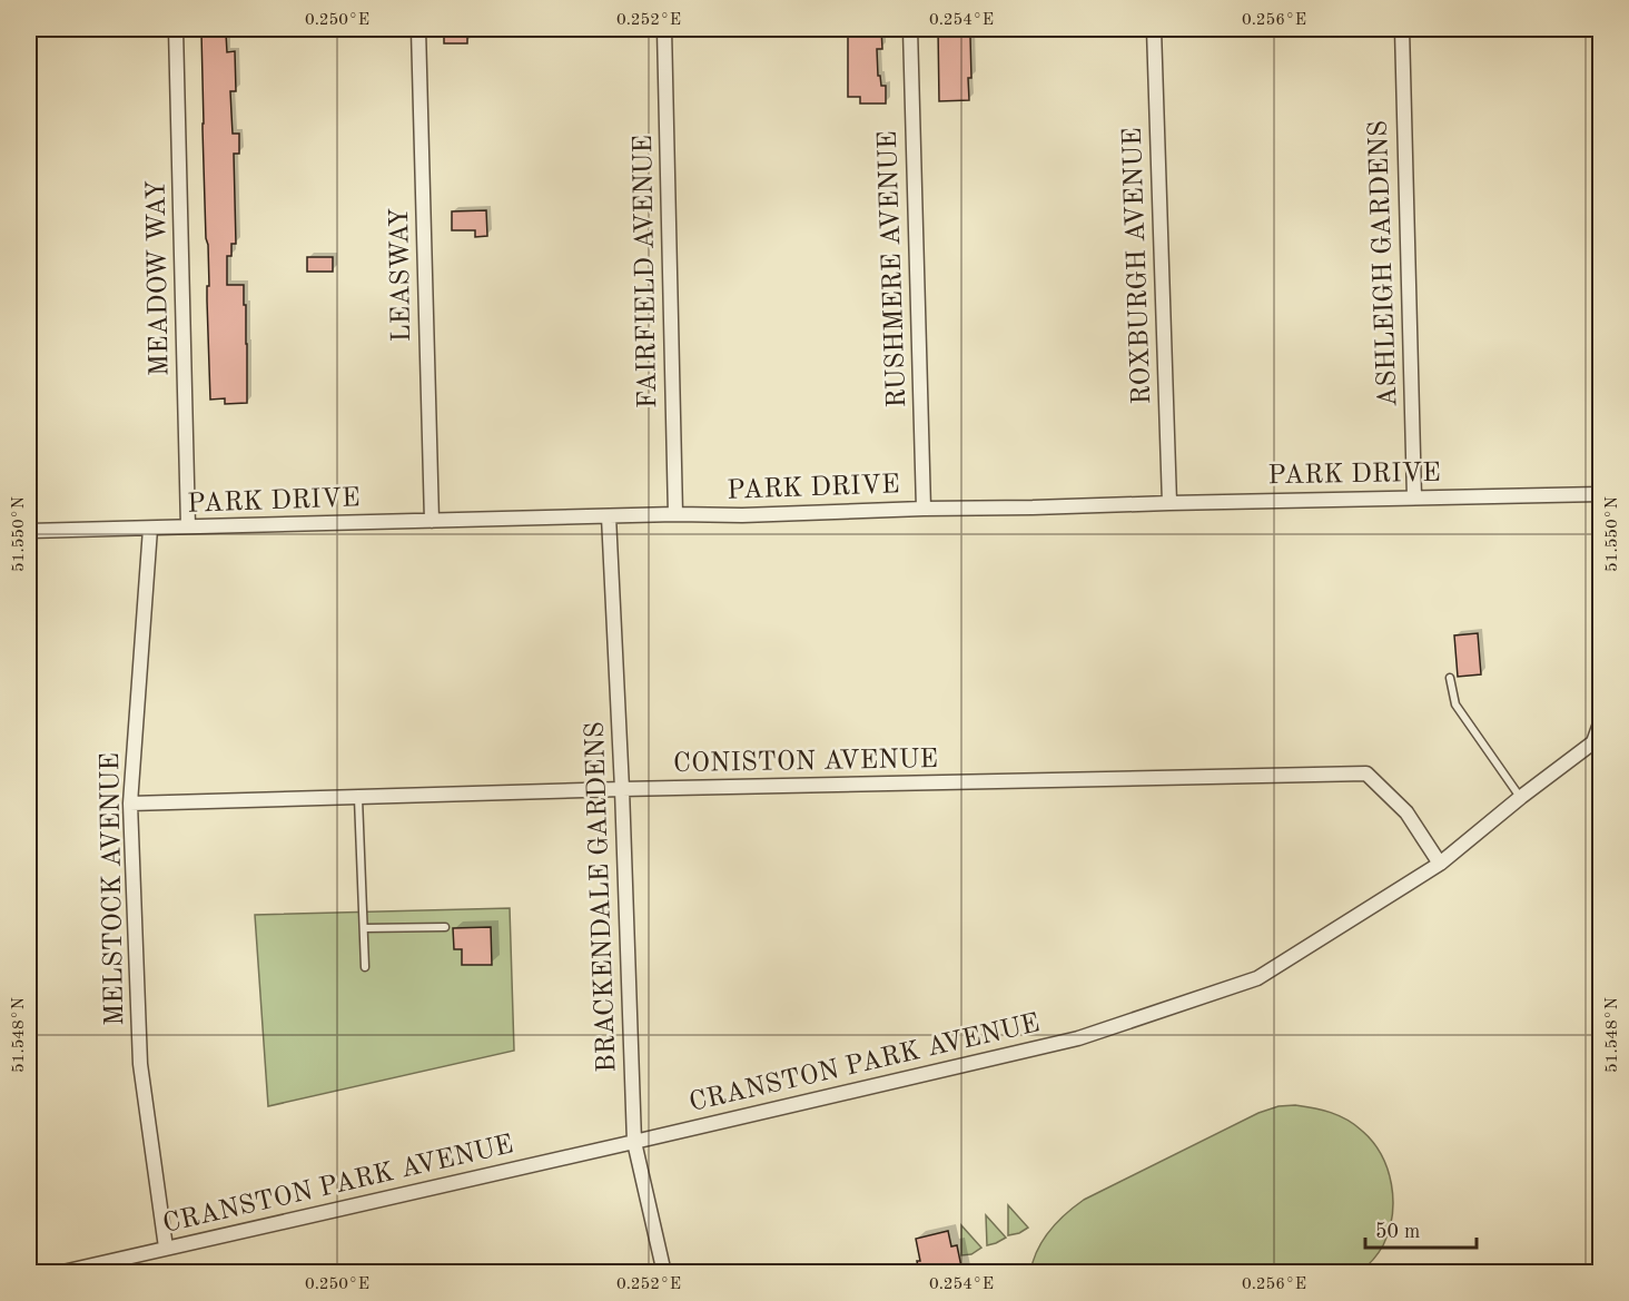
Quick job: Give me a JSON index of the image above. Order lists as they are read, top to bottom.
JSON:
{
  "streets": {
    "street": [
      "ASHLEIGH GARDENS",
      "ROXBURGH AVENUE",
      "RUSHMERE AVENUE",
      "FAIRFIELD AVENUE",
      "LEASWAY",
      "MEADOW WAY",
      "PARK DRIVE",
      "CONISTON AVENUE",
      "MELSTOCK AVENUE",
      "BRACKENDALE GARDENS",
      "CRANSTON PARK AVENUE"
    ]
  },
  "crossings": [
    ["ASHLEIGH GARDENS", "PARK DRIVE"],
    ["ROXBURGH AVENUE", "PARK DRIVE"],
    ["RUSHMERE AVENUE", "PARK DRIVE"],
    ["FAIRFIELD AVENUE", "PARK DRIVE"],
    ["LEASWAY", "PARK DRIVE"],
    ["MEADOW WAY", "PARK DRIVE"],
    ["PARK DRIVE", "MELSTOCK AVENUE"],
    ["PARK DRIVE", "BRACKENDALE GARDENS"],
    ["CONISTON AVENUE", "MELSTOCK AVENUE"],
    ["CONISTON AVENUE", "BRACKENDALE GARDENS"],
    ["CONISTON AVENUE", "CRANSTON PARK AVENUE"],
    ["MELSTOCK AVENUE", "CRANSTON PARK AVENUE"],
    ["BRACKENDALE GARDENS", "CRANSTON PARK AVENUE"]
  ],
  "scale_bar": "50 m",
  "coordinates": [
    "0.250°E",
    "0.252°E",
    "0.254°E",
    "0.256°E",
    "51.550°N",
    "51.548°N"
  ]
}
